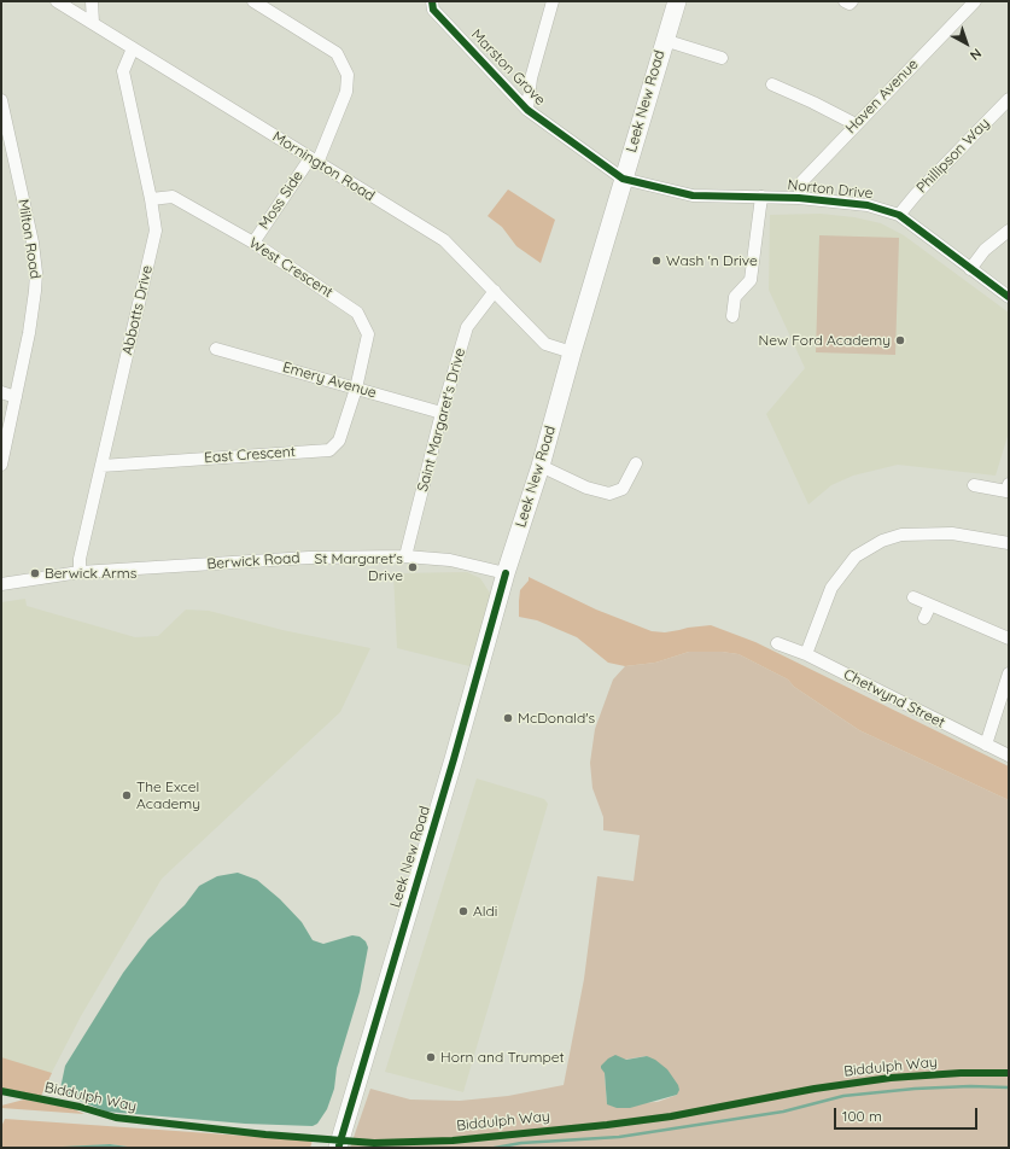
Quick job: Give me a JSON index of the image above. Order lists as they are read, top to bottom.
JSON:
{
  "streets": {
    "highway": ["Leek New Road"],
    "street": [
      "Marston Grove",
      "Haven Avenue",
      "Phillipson Way",
      "Mornington Road",
      "Norton Drive",
      "Moss Side",
      "Milton Road",
      "West Crescent",
      "Abbotts Drive",
      "Emery Avenue",
      "Saint Margaret's Drive",
      "East Crescent",
      "Berwick Road",
      "Chetwynd Street"
    ],
    "cycle path": ["Biddulph Way"]
  },
  "crossings": [
    ["Marston Grove", "Leek New Road"],
    ["Marston Grove", "Norton Drive"],
    ["Haven Avenue", "Norton Drive"],
    ["Leek New Road", "Mornington Road"],
    ["Leek New Road", "Norton Drive"],
    ["Leek New Road", "Berwick Road"],
    ["Phillipson Way", "Norton Drive"],
    ["Mornington Road", "Moss Side"],
    ["Mornington Road", "Abbotts Drive"],
    ["Mornington Road", "Saint Margaret's Drive"],
    ["Moss Side", "West Crescent"],
    ["West Crescent", "Abbotts Drive"],
    ["West Crescent", "Emery Avenue"],
    ["West Crescent", "East Crescent"],
    ["Abbotts Drive", "East Crescent"],
    ["Abbotts Drive", "Berwick Road"],
    ["Emery Avenue", "Saint Margaret's Drive"],
    ["Emery Avenue", "East Crescent"],
    ["Saint Margaret's Drive", "Berwick Road"]
  ],
  "places": [
    "Wash 'n Drive",
    "New Ford Academy",
    "St Margaret's Drive",
    "Berwick Arms",
    "McDonald's",
    "The Excel Academy",
    "Aldi",
    "Horn and Trumpet"
  ],
  "scale_bar": "100 m",
  "north": "bottom right"
}
